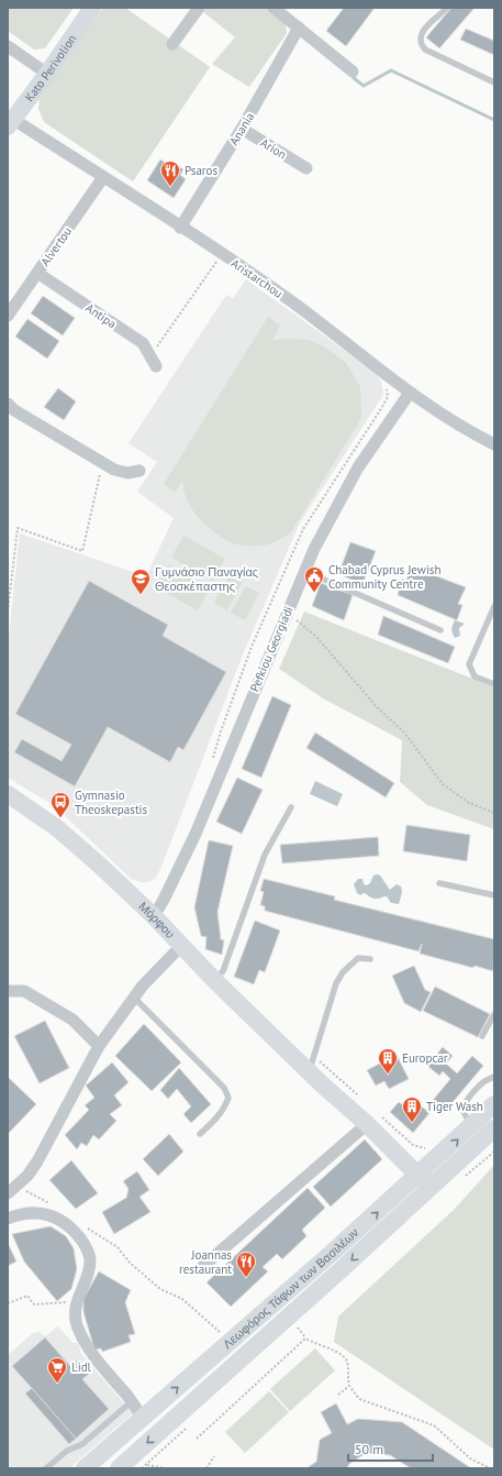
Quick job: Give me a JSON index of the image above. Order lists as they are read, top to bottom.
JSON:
{
  "streets": {
    "main road": ["Kato Perivolion", "Μόρφου", "Λεωφόρος Τάφων των Βασιλέων"],
    "street": [
      "Anania",
      "Arion",
      "Alvertou",
      "Aristarchou",
      "Antipa",
      "Pefkiou Georgiadi"
    ]
  },
  "crossings": [
    ["Kato Perivolion", "Aristarchou"],
    ["Anania", "Arion"],
    ["Anania", "Aristarchou"],
    ["Alvertou", "Aristarchou"],
    ["Alvertou", "Antipa"],
    ["Aristarchou", "Pefkiou Georgiadi"],
    ["Pefkiou Georgiadi", "Μόρφου"],
    ["Μόρφου", "Λεωφόρος Τάφων των Βασιλέων"]
  ],
  "places": {
    "restaurant": ["Psaros", "Joannas restaurant"],
    "public building": ["Chabad Cyprus Jewish Community Centre"],
    "school or university": ["Γυμνάσιο Παναγίας Θεοσκέπαστης"],
    "bus stop": ["Gymnasio Theoskepastis"],
    "building": ["Europcar", "Tiger Wash"],
    "supermarket": ["Lidl"]
  },
  "scale_bar": "50 m"
}
